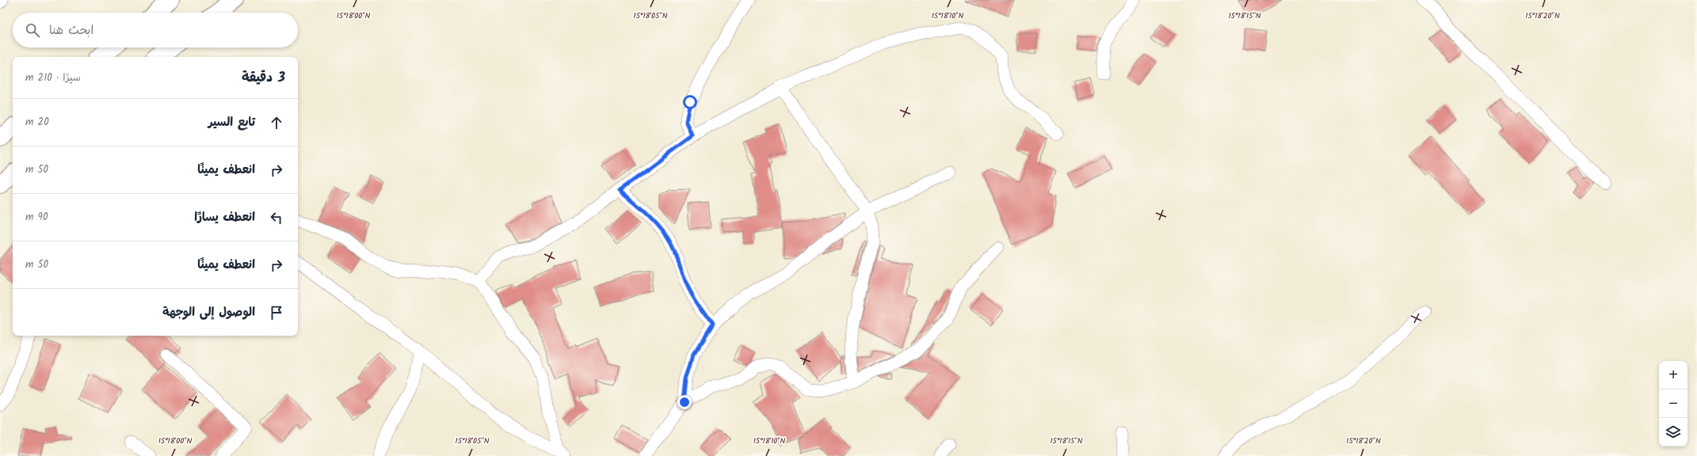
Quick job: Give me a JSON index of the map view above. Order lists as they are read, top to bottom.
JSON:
{
  "page": {
    "search": "ابحث هنا",
    "heading": ["3 دقيقة", "سيرًا · 210 m"],
    "list": [
      ["تابع السير", "20 m"],
      ["انعطف يمينًا", "50 m"],
      ["انعطف يسارًا", "90 m"],
      ["انعطف يمينًا", "50 m"],
      "الوصول إلى الوجهة"
    ],
    "map_buttons": ["+", "−"]
  },
  "coordinates": [
    "15°18'00\"N",
    "15°18'05\"N",
    "15°18'10\"N",
    "15°18'15\"N",
    "15°18'20\"N"
  ]
}
